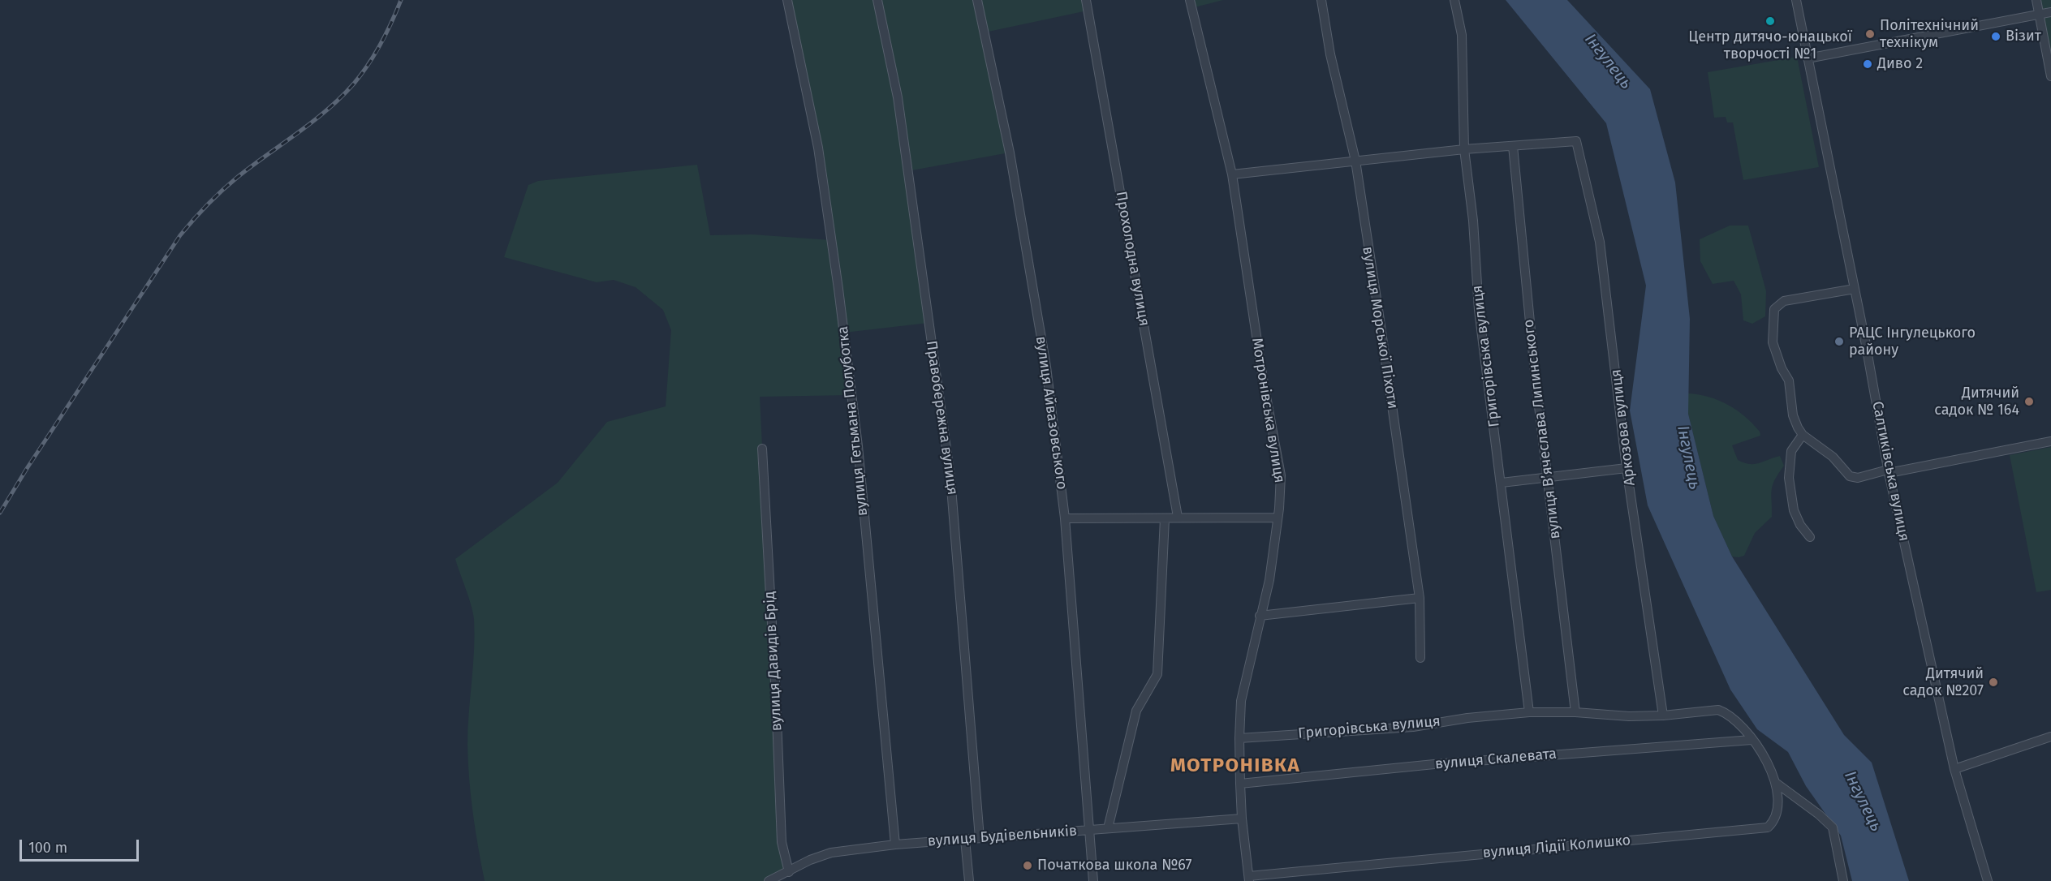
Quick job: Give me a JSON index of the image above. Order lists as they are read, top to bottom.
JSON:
{
  "streets": {
    "street": [
      "Прохолодна вулиця",
      "вулиця Морської Піхоти",
      "Григорівська вулиця",
      "Мотронівська вулиця",
      "вулиця Айвазовського",
      "Правобережна вулиця",
      "вулиця Гетьмана Полуботка",
      "Аркозова вулиця",
      "вулиця В’ячеслава Липинського",
      "Салтиківська вулиця",
      "вулиця Давидів Брід",
      "вулиця Скалевата",
      "вулиця Будівельників",
      "вулиця Лідії Колишко"
    ]
  },
  "crossings": [
    ["Григорівська вулиця", "Мотронівська вулиця"],
    ["Григорівська вулиця", "Аркозова вулиця"],
    ["Григорівська вулиця", "вулиця В’ячеслава Липинського"],
    ["Григорівська вулиця", "вулиця Скалевата"],
    ["Григорівська вулиця", "вулиця Лідії Колишко"],
    ["Мотронівська вулиця", "вулиця Скалевата"],
    ["Мотронівська вулиця", "вулиця Будівельників"],
    ["Мотронівська вулиця", "вулиця Лідії Колишко"],
    ["вулиця Айвазовського", "вулиця Будівельників"],
    ["Правобережна вулиця", "вулиця Будівельників"],
    ["вулиця Гетьмана Полуботка", "вулиця Будівельників"],
    ["Аркозова вулиця", "вулиця В’ячеслава Липинського"],
    ["вулиця Давидів Брід", "вулиця Будівельників"],
    ["вулиця Скалевата", "вулиця Лідії Колишко"]
  ],
  "districts": ["МОТРОНІВКА"],
  "water": ["Інгулець"],
  "places": [
    "Центр дитячо-юнацької творчості №1",
    "Політехнічний технікум",
    "Візит",
    "Диво 2",
    "РАЦС Інгулецького району",
    "Дитячий садок № 164",
    "Дитячий садок №207",
    "Початкова школа №67"
  ],
  "scale_bar": "100 m"
}
